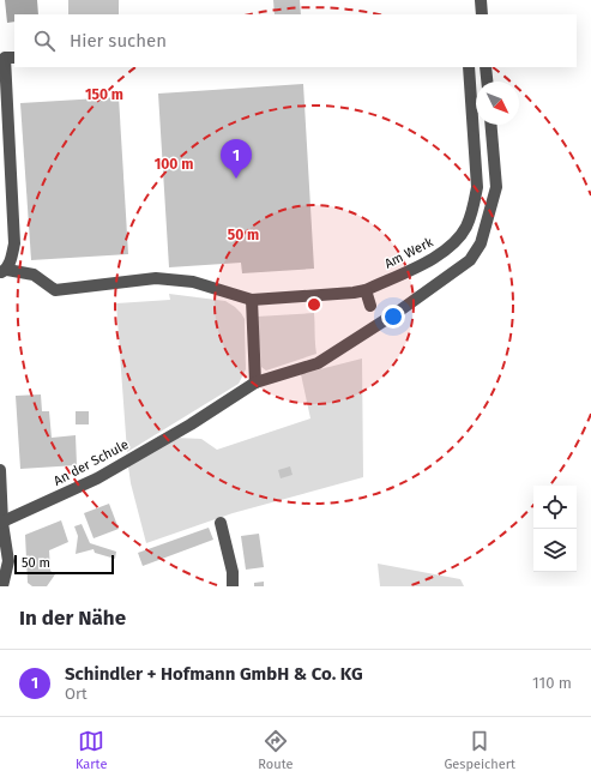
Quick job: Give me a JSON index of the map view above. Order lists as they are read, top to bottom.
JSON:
{
  "streets": {
    "street": ["Am Werk", "An der Schule"]
  },
  "scale_bar": "50 m",
  "north": "bottom right",
  "page": {
    "search": "Hier suchen",
    "pins": "1",
    "scale": "50 m",
    "heading": "In der Nähe",
    "list": [
      {
        "mark": "1",
        "name": "Schindler + Hofmann GmbH & Co. KG",
        "note": "Ort",
        "value": "110 m"
      }
    ],
    "nav": ["Karte", "Route", "Gespeichert"]
  },
  "rings": ["150 m", "100 m", "50 m"]
}
